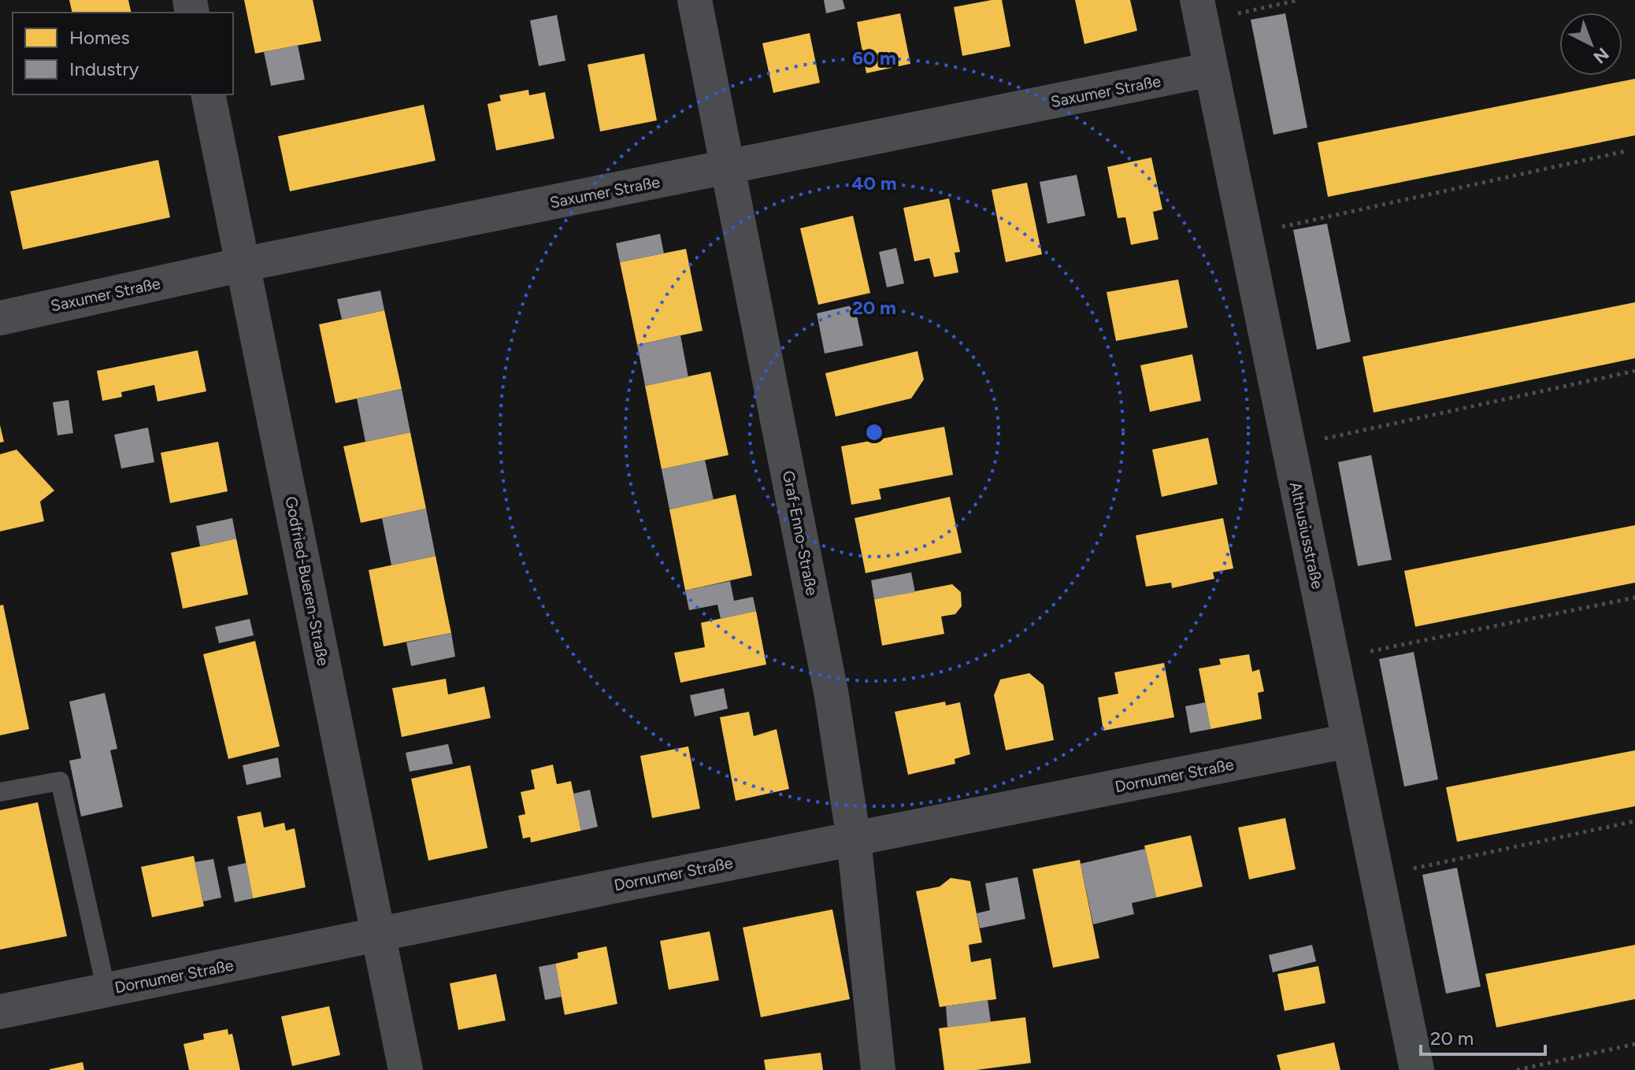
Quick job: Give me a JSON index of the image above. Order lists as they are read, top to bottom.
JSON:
{
  "streets": {
    "street": [
      "Saxumer Straße",
      "Graf-Enno-Straße",
      "Althusiusstraße",
      "Godfried-Bueren-Straße",
      "Dornumer Straße"
    ]
  },
  "crossings": [
    ["Saxumer Straße", "Graf-Enno-Straße"],
    ["Saxumer Straße", "Althusiusstraße"],
    ["Saxumer Straße", "Godfried-Bueren-Straße"],
    ["Graf-Enno-Straße", "Dornumer Straße"],
    ["Althusiusstraße", "Dornumer Straße"],
    ["Godfried-Bueren-Straße", "Dornumer Straße"]
  ],
  "legend": ["Homes", "Industry"],
  "scale_bar": "20 m",
  "north": "bottom right",
  "rings": ["60 m", "40 m", "20 m"]
}
